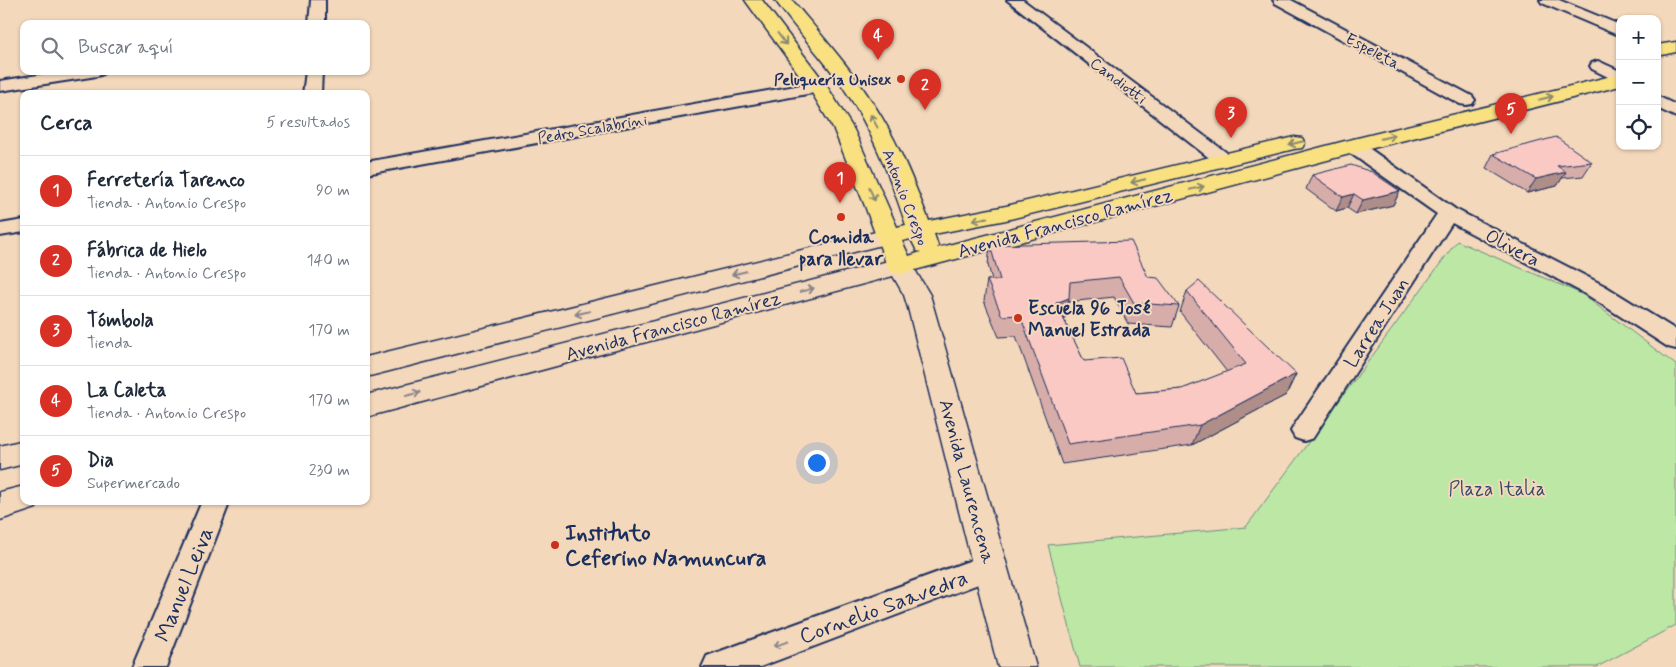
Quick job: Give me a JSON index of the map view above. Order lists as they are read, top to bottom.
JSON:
{
  "streets": {
    "main road": ["Antonio Crespo", "Avenida Francisco Ramírez"],
    "street": [
      "Espeleta",
      "Candiotti",
      "Pedro Scalabrini",
      "Olivera",
      "Larrea Juan",
      "Avenida Laurencena",
      "Manuel Leiva",
      "Cornelio Saavedra"
    ]
  },
  "crossings": [
    ["Espeleta", "Avenida Francisco Ramírez"],
    ["Candiotti", "Avenida Francisco Ramírez"],
    ["Pedro Scalabrini", "Antonio Crespo"],
    ["Antonio Crespo", "Avenida Francisco Ramírez"],
    ["Antonio Crespo", "Avenida Laurencena"],
    ["Avenida Francisco Ramírez", "Olivera"],
    ["Olivera", "Larrea Juan"],
    ["Avenida Laurencena", "Cornelio Saavedra"]
  ],
  "one_way": ["Cornelio Saavedra"],
  "parks": ["Plaza Italia"],
  "places": [
    "Peluquería Unisex",
    "Comida para llevar",
    "Escuela 96 José Manuel Estrada",
    "Instituto Ceferino Namuncura"
  ],
  "page": {
    "map_buttons": ["+", "−"],
    "pins": [
      "4",
      "2",
      "5",
      "3",
      "1"
    ],
    "search": "Buscar aquí",
    "heading": ["Cerca", "5 resultados"],
    "list": [
      {
        "mark": "1",
        "name": "Ferretería Tarenco",
        "note": "Tienda · Antonio Crespo",
        "value": "90 m"
      },
      {
        "mark": "2",
        "name": "Fábrica de Hielo",
        "note": "Tienda · Antonio Crespo",
        "value": "140 m"
      },
      {
        "mark": "3",
        "name": "Tómbola",
        "note": "Tienda",
        "value": "170 m"
      },
      {
        "mark": "4",
        "name": "La Caleta",
        "note": "Tienda · Antonio Crespo",
        "value": "170 m"
      },
      {
        "mark": "5",
        "name": "Dia",
        "note": "Supermercado",
        "value": "230 m"
      }
    ]
  }
}
